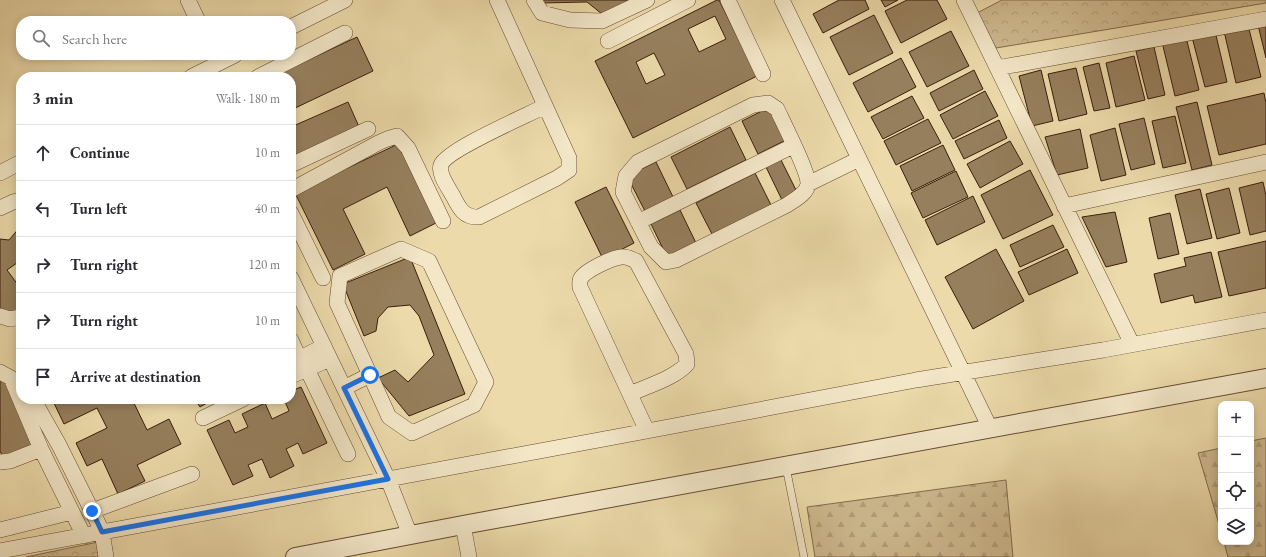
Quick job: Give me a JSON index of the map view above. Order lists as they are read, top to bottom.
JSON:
{
  "page": {
    "search": "Search here",
    "heading": ["3 min", "Walk · 180 m"],
    "list": [
      ["Continue", "10 m"],
      ["Turn left", "40 m"],
      ["Turn right", "120 m"],
      ["Turn right", "10 m"],
      "Arrive at destination"
    ],
    "map_buttons": ["+", "−"]
  }
}
